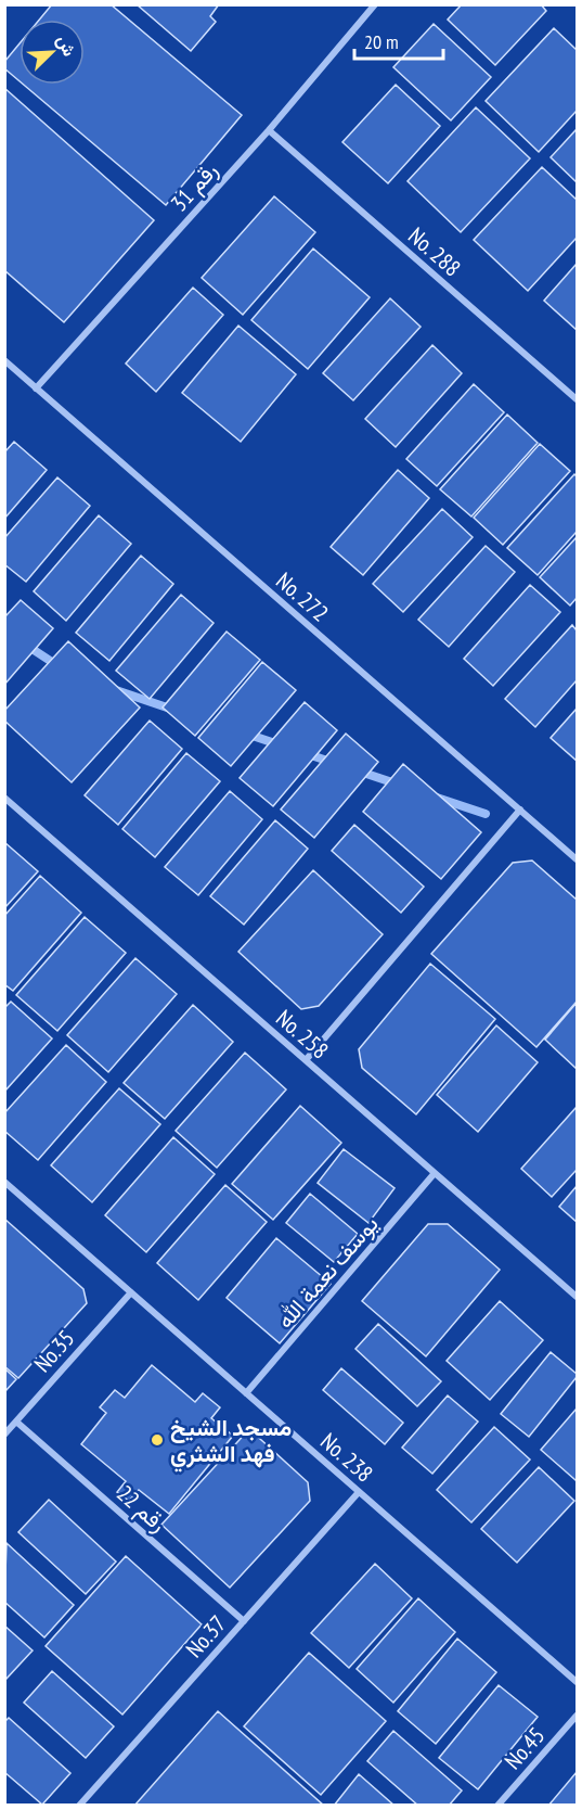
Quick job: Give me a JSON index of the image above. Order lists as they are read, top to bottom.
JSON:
{
  "streets": {
    "street": [
      "رقم 31",
      "No. 288",
      "No. 272",
      "No. 258",
      "يوسف نعمة الله",
      "No.35",
      "No. 238",
      "رقم 22",
      "No.37",
      "No.45"
    ]
  },
  "crossings": [
    ["رقم 31", "No. 288"],
    ["رقم 31", "No. 272"],
    ["No. 258", "يوسف نعمة الله"],
    ["يوسف نعمة الله", "No. 238"],
    ["No.35", "No. 238"],
    ["No.35", "رقم 22"],
    ["No. 238", "No.37"],
    ["رقم 22", "No.37"]
  ],
  "places": ["مسجد الشيخ فهد الشثري"],
  "scale_bar": "20 m",
  "north": "top right"
}
